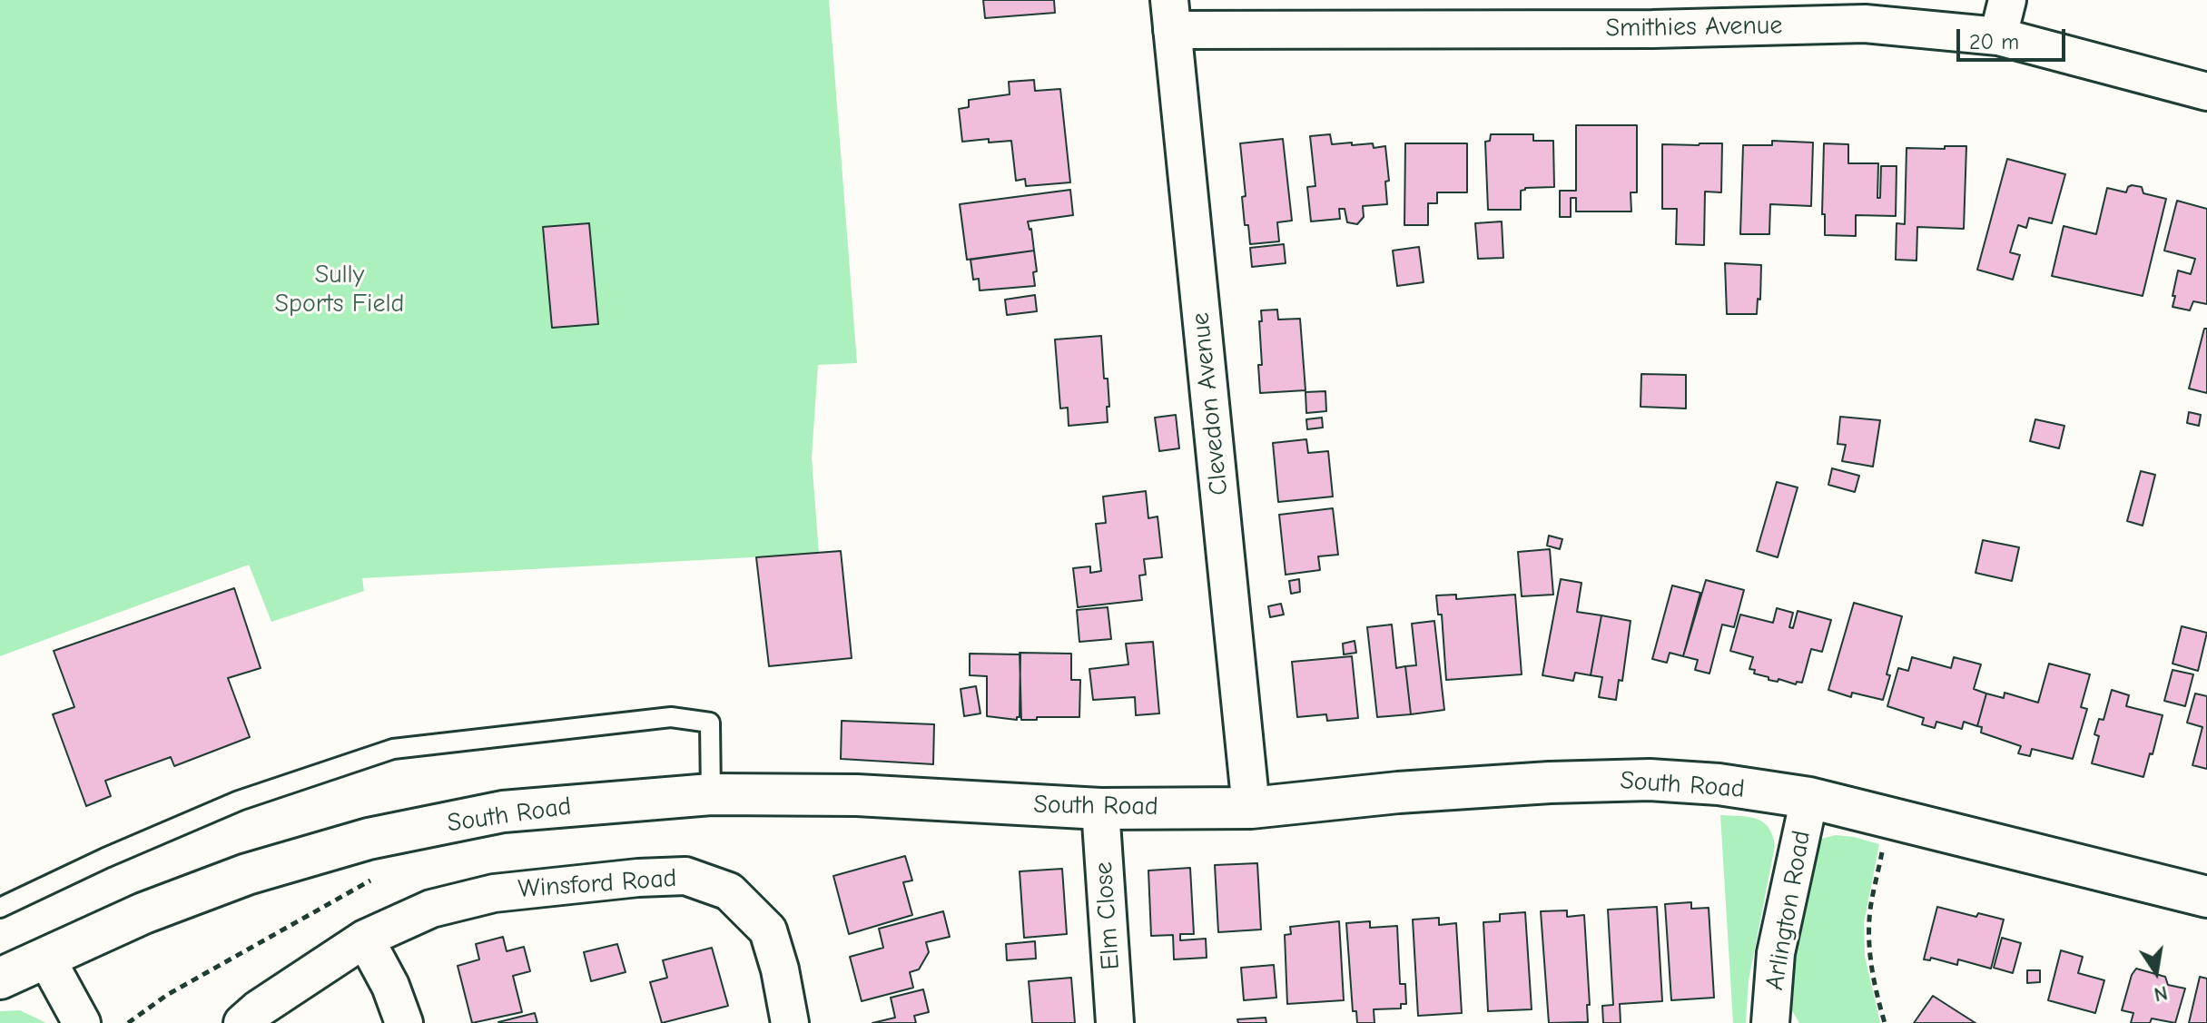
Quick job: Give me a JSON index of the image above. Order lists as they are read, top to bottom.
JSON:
{
  "streets": {
    "main road": ["South Road"],
    "street": [
      "Smithies Avenue",
      "Clevedon Avenue",
      "Winsford Road",
      "Arlington Road",
      "Elm Close"
    ]
  },
  "crossings": [
    ["Smithies Avenue", "Clevedon Avenue"],
    ["Clevedon Avenue", "South Road"],
    ["South Road", "Arlington Road"],
    ["South Road", "Elm Close"]
  ],
  "parks": ["Sully Sports Field"],
  "scale_bar": "20 m",
  "north": "bottom"
}
